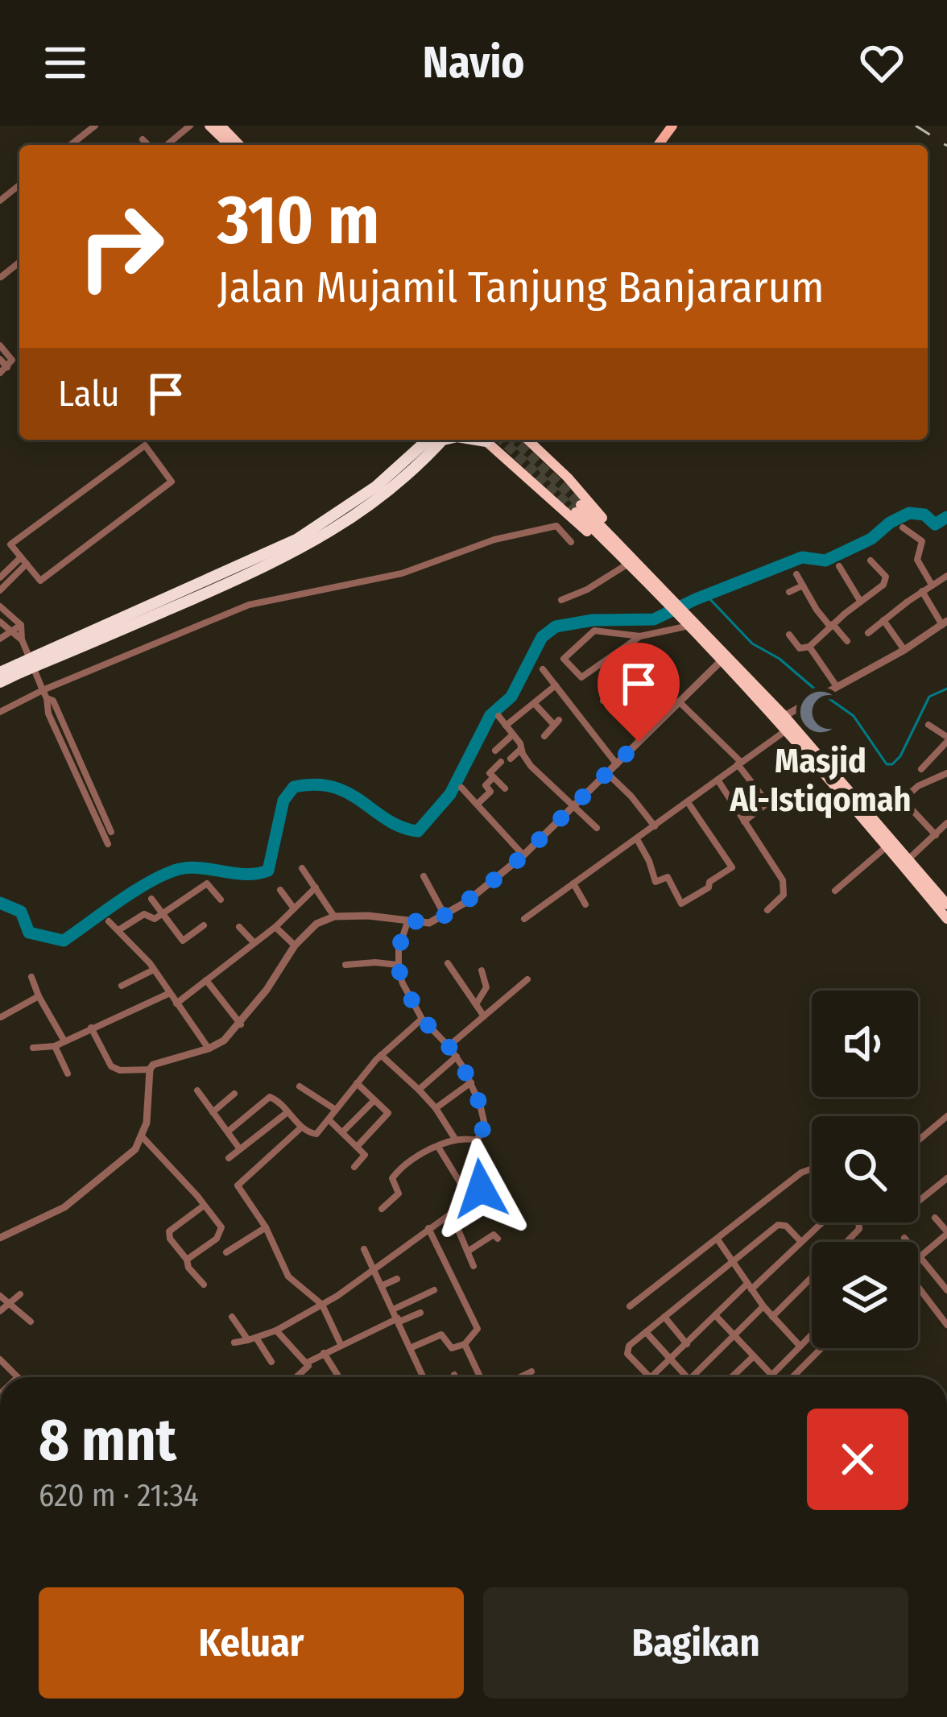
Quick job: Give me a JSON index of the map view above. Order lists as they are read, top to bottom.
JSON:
{
  "places": {
    "mosque": ["Masjid Al-Istiqomah"]
  },
  "page": {
    "header": "Navio",
    "turn": ["310 m", "Jalan Mujamil Tanjung Banjararum"],
    "then": "Lalu",
    "heading": ["8 mnt", "620 m · 21:34"],
    "buttons": ["Keluar", "Bagikan"]
  }
}
